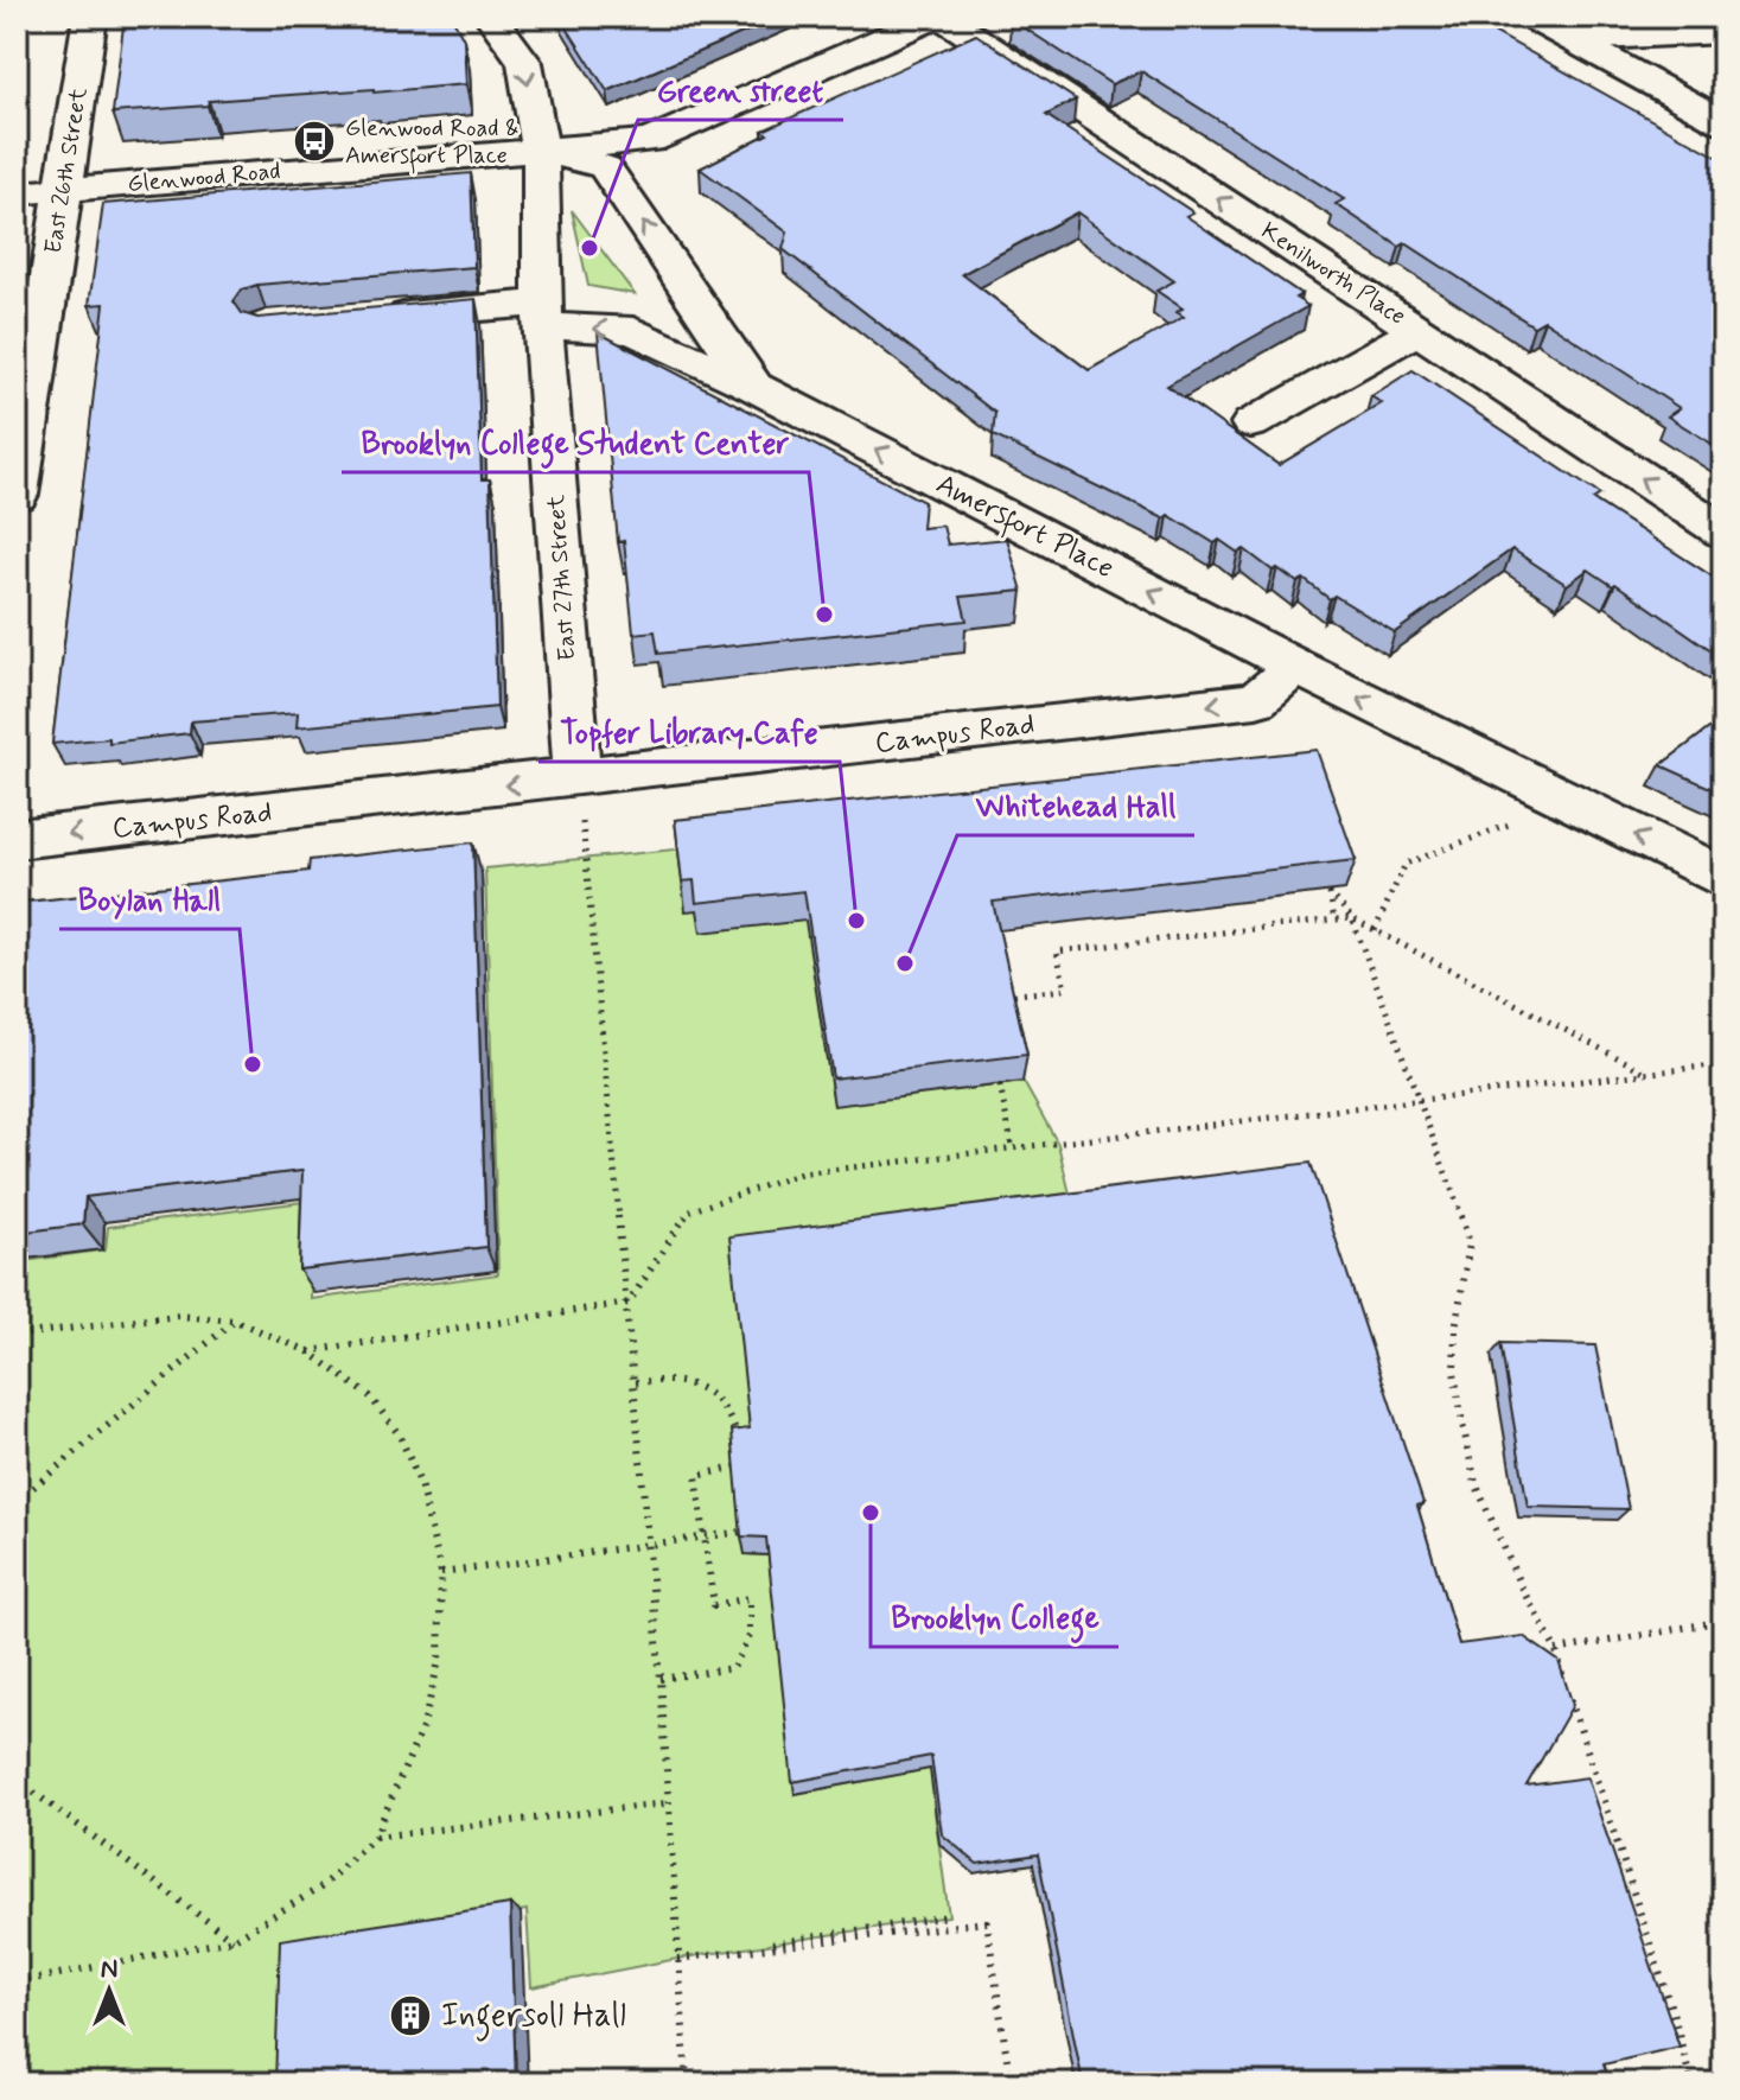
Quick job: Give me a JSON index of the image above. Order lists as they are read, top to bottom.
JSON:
{
  "streets": {
    "street": [
      "East 26th Street",
      "Glenwood Road",
      "Kenilworth Place",
      "Amersfort Place",
      "East 27th Street",
      "Campus Road"
    ]
  },
  "crossings": [
    ["East 26th Street", "Glenwood Road"],
    ["Glenwood Road", "Amersfort Place"],
    ["Glenwood Road", "East 27th Street"],
    ["Amersfort Place", "East 27th Street"],
    ["Amersfort Place", "Campus Road"],
    ["East 27th Street", "Campus Road"]
  ],
  "one_way": ["Amersfort Place", "Campus Road"],
  "places": {
    "bus stop": ["Glenwood Road & Amersfort Place"],
    "other": [
      "Green street",
      "Brooklyn College Student Center",
      "Topfer Library Cafe",
      "Whitehead Hall",
      "Boylan Hall",
      "Brooklyn College"
    ],
    "building": ["Ingersoll Hall"]
  },
  "north": "top"
}
